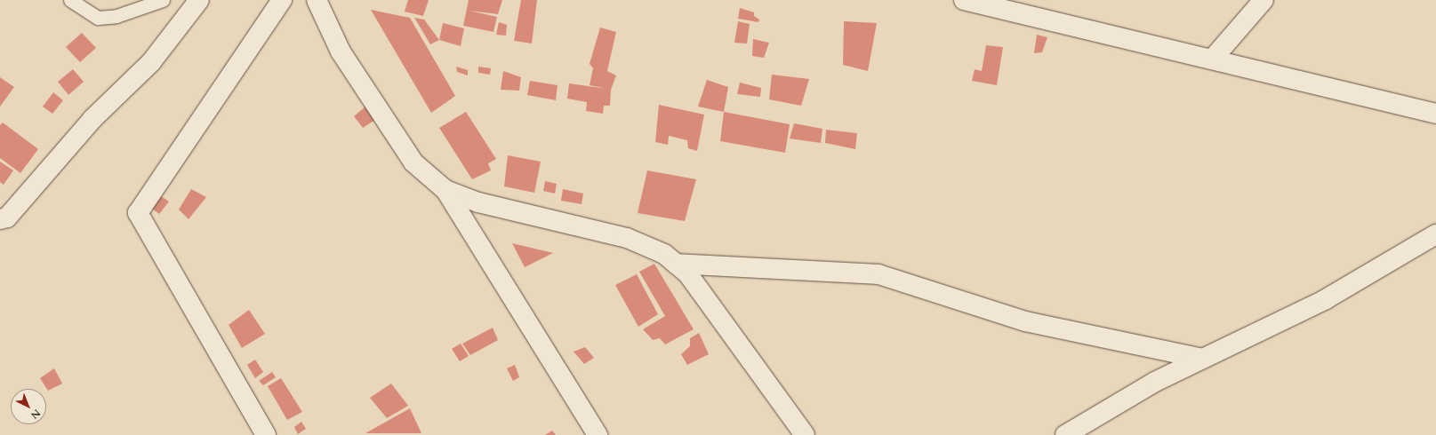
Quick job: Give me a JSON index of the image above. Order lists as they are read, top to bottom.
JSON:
{
  "north": "bottom right"
}
